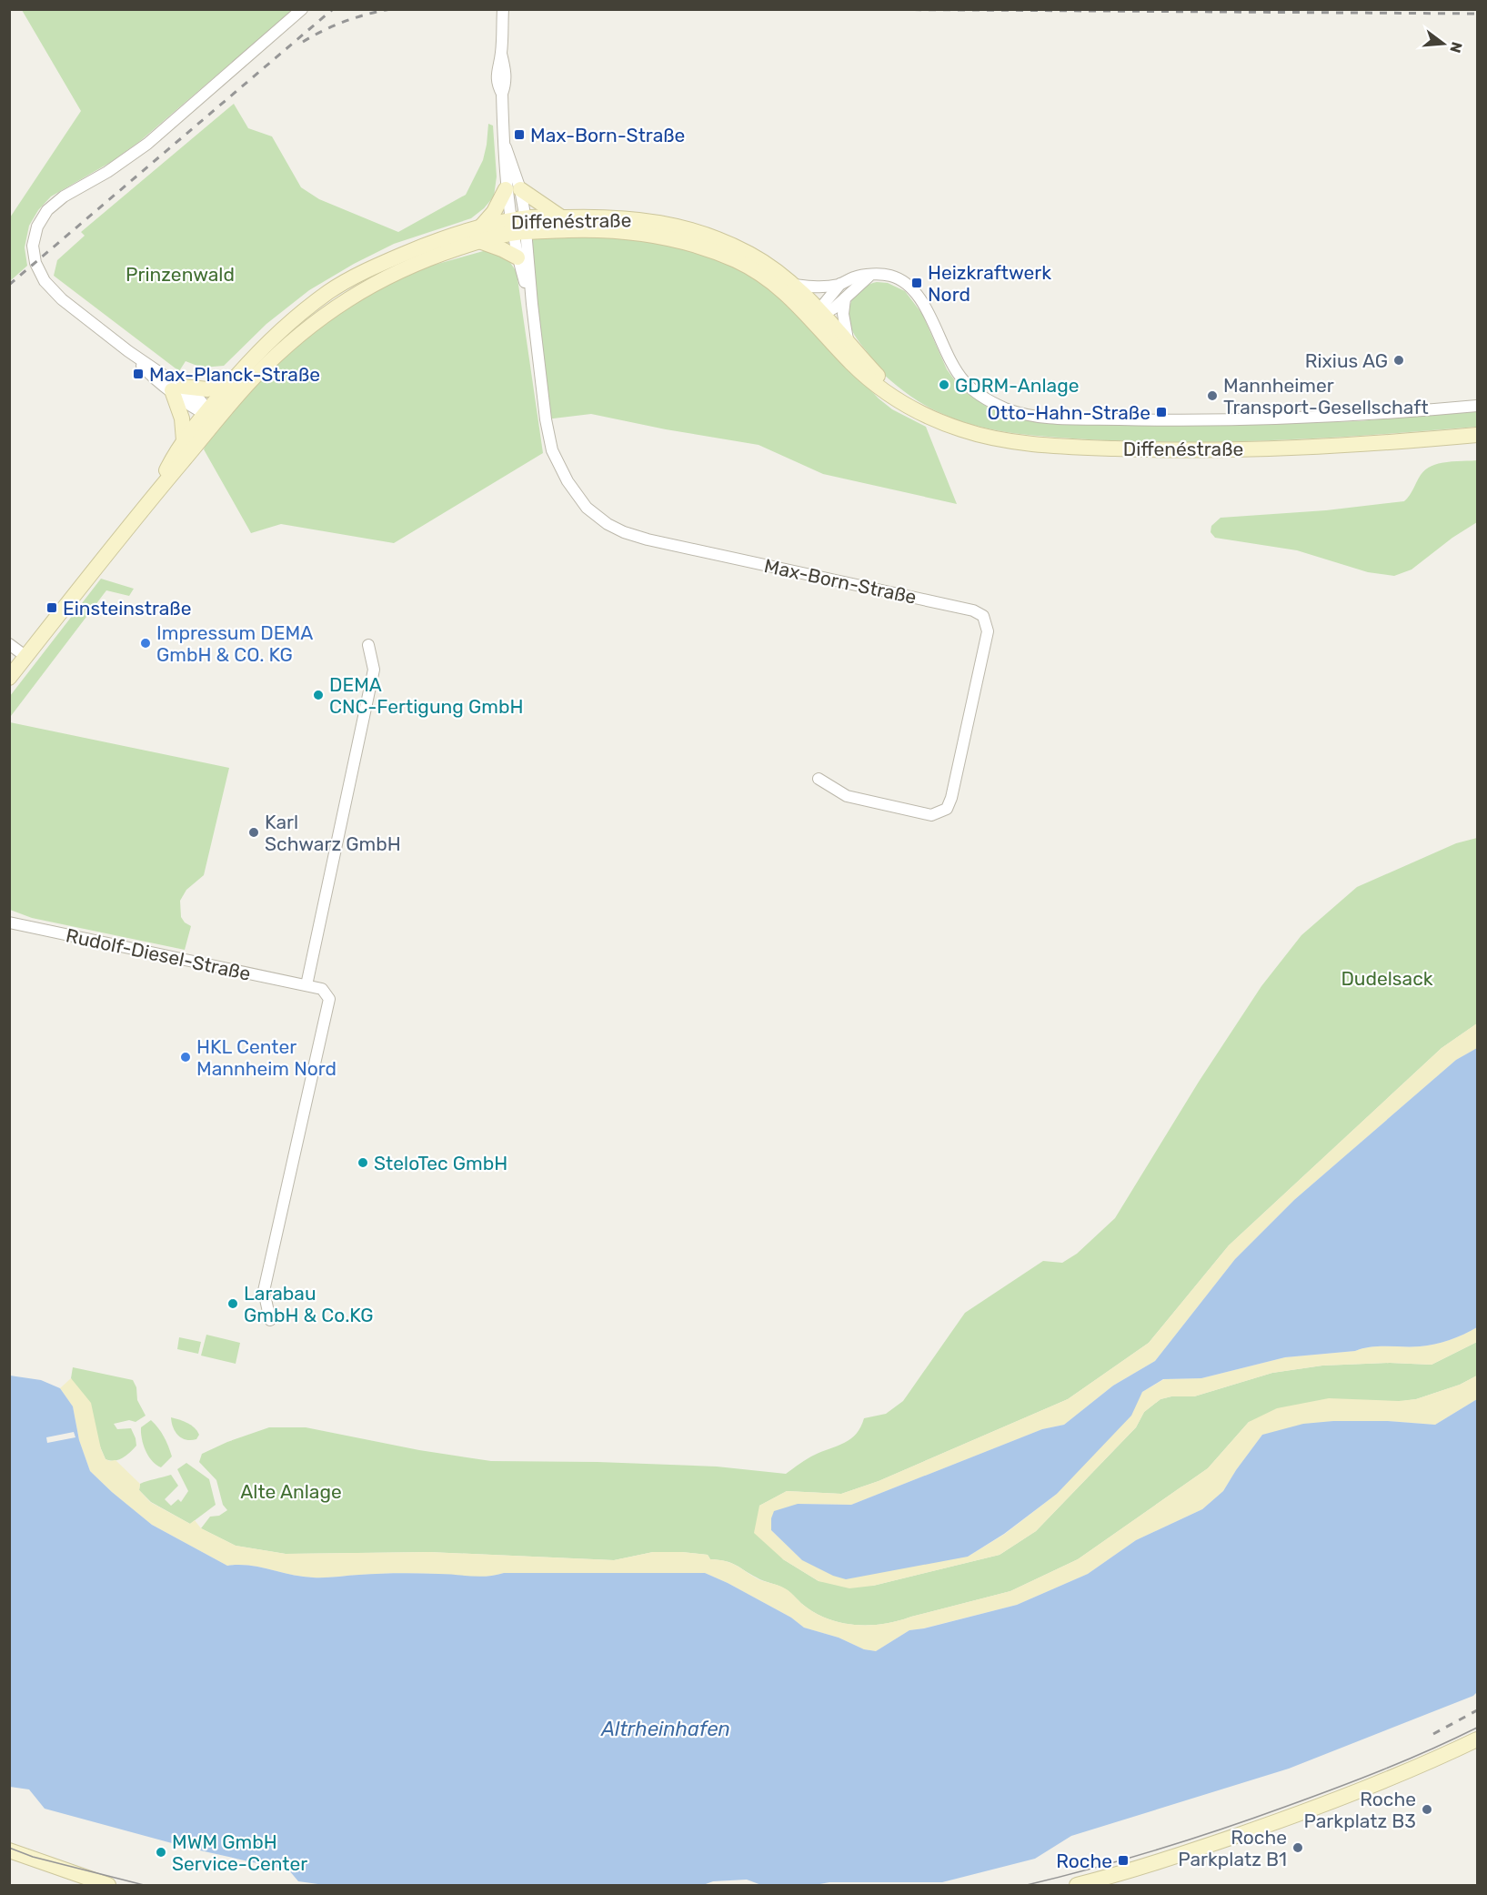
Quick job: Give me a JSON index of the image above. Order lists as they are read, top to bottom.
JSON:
{
  "streets": {
    "main road": ["Diffenéstraße"],
    "street": ["Max-Born-Straße", "Rudolf-Diesel-Straße"]
  },
  "crossings": [
    ["Diffenéstraße", "Max-Born-Straße"]
  ],
  "water": ["Altrheinhafen"],
  "parks": ["Prinzenwald", "Dudelsack", "Alte Anlage"],
  "places": {
    "transit": [
      "Max-Born-Straße",
      "Heizkraftwerk Nord",
      "Max-Planck-Straße",
      "Otto-Hahn-Straße",
      "Einsteinstraße",
      "Roche"
    ],
    "other": [
      "Rixius AG",
      "GDRM-Anlage",
      "Mannheimer Transport-Gesellschaft",
      "Impressum DEMA GmbH & CO. KG",
      "DEMA CNC-Fertigung GmbH",
      "Karl Schwarz GmbH",
      "HKL Center Mannheim Nord",
      "SteloTec GmbH",
      "Larabau GmbH & Co.KG",
      "Roche Parkplatz B3",
      "Roche Parkplatz B1",
      "MWM GmbH Service-Center"
    ]
  },
  "north": "right"
}
